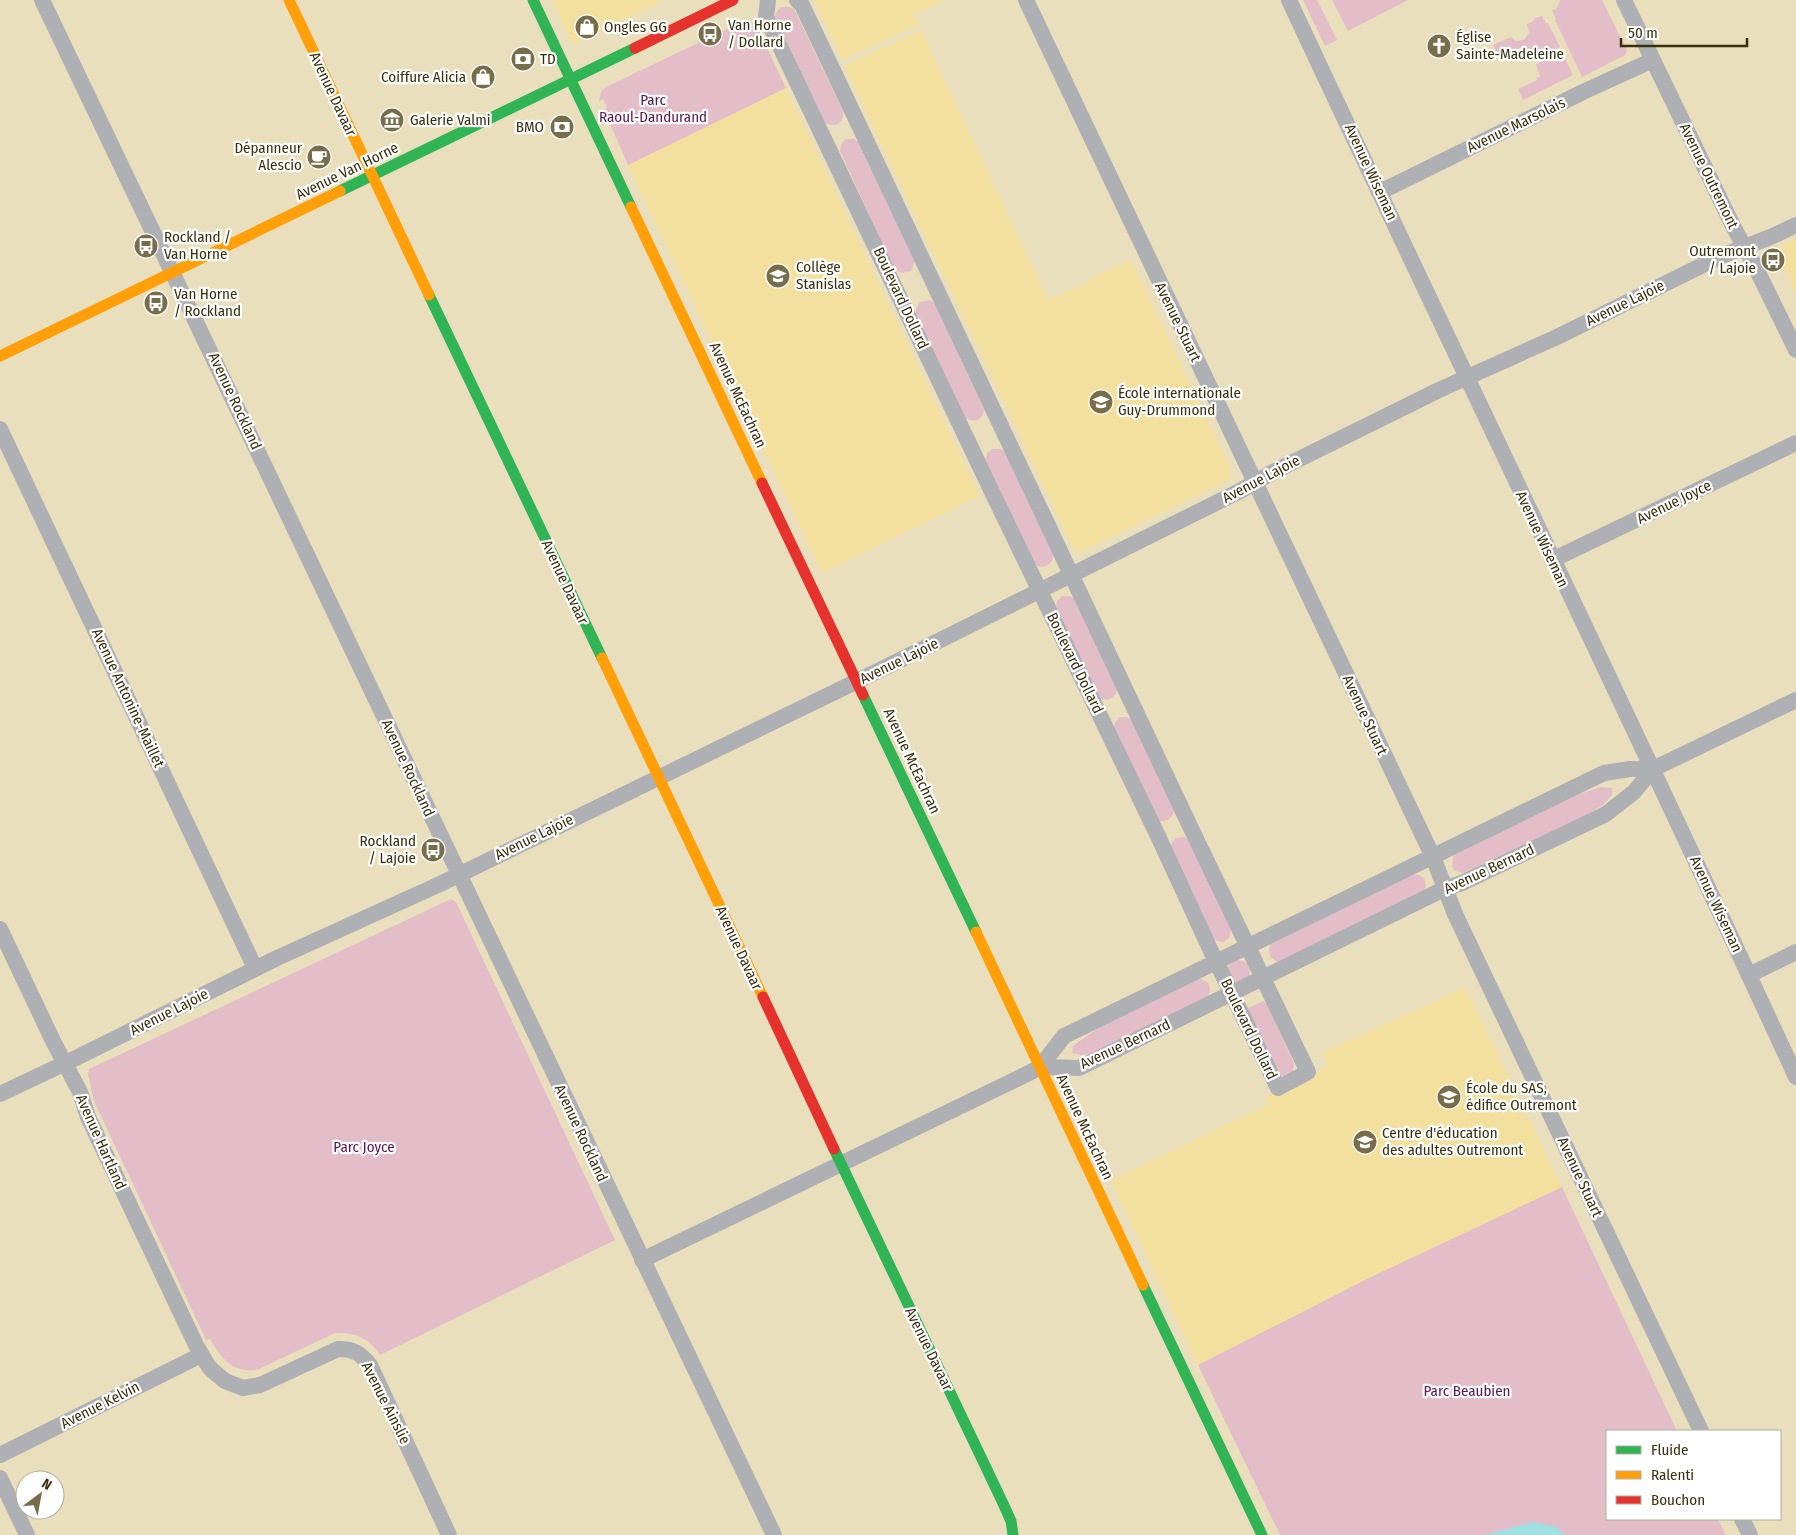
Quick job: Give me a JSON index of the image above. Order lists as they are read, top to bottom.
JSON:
{
  "streets": {
    "street": [
      "Avenue Davaar",
      "Avenue Marsolais",
      "Avenue Van Horne",
      "Avenue Wiseman",
      "Avenue Outremont",
      "Boulevard Dollard",
      "Avenue Lajoie",
      "Avenue Stuart",
      "Avenue McEachran",
      "Avenue Rockland",
      "Avenue Joyce",
      "Avenue Antonine-Maillet",
      "Avenue Bernard",
      "Avenue Hartland",
      "Avenue Ainslie",
      "Avenue Kelvin"
    ]
  },
  "crossings": [
    ["Avenue Davaar", "Avenue Van Horne"],
    ["Avenue Davaar", "Avenue Lajoie"],
    ["Avenue Marsolais", "Avenue Wiseman"],
    ["Avenue Marsolais", "Avenue Outremont"],
    ["Avenue Van Horne", "Avenue McEachran"],
    ["Avenue Van Horne", "Avenue Rockland"],
    ["Avenue Wiseman", "Avenue Lajoie"],
    ["Avenue Wiseman", "Avenue Joyce"],
    ["Avenue Wiseman", "Avenue Bernard"],
    ["Avenue Outremont", "Avenue Lajoie"],
    ["Boulevard Dollard", "Avenue Lajoie"],
    ["Boulevard Dollard", "Avenue Bernard"],
    ["Avenue Lajoie", "Avenue Stuart"],
    ["Avenue Lajoie", "Avenue McEachran"],
    ["Avenue Lajoie", "Avenue Rockland"],
    ["Avenue Lajoie", "Avenue Antonine-Maillet"],
    ["Avenue Lajoie", "Avenue Hartland"],
    ["Avenue Stuart", "Avenue Bernard"],
    ["Avenue McEachran", "Avenue Bernard"],
    ["Avenue Hartland", "Avenue Ainslie"],
    ["Avenue Hartland", "Avenue Kelvin"],
    ["Avenue Ainslie", "Avenue Kelvin"]
  ],
  "parks": ["Parc Raoul-Dandurand", "Parc Joyce", "Parc Beaubien"],
  "places": {
    "shop": ["Ongles GG", "Coiffure Alicia"],
    "bus stop": [
      "Van Horne / Dollard",
      "Rockland / Van Horne",
      "Outremont / Lajoie",
      "Van Horne / Rockland",
      "Rockland / Lajoie"
    ],
    "church": ["Église Sainte-Madeleine"],
    "bank": ["TD", "BMO"],
    "museum": ["Galerie Valmi"],
    "cafe": ["Dépanneur Alescio"],
    "school or university": [
      "Collège Stanislas",
      "École internationale Guy-Drummond",
      "École du SAS, édifice Outremont",
      "Centre d'éducation des adultes Outremont"
    ]
  },
  "legend": ["Fluide", "Ralenti", "Bouchon"],
  "scale_bar": "50 m",
  "north": "top right"
}
